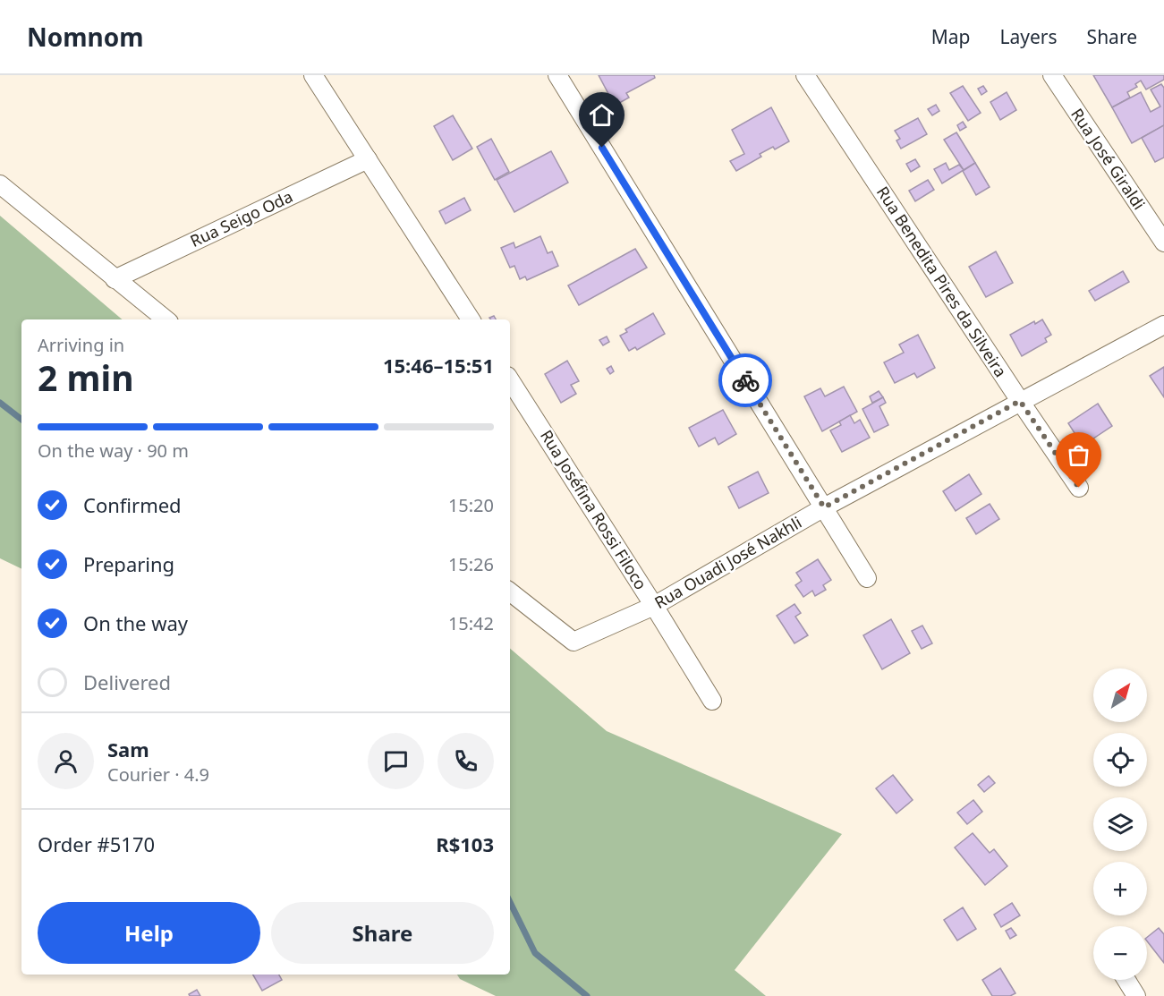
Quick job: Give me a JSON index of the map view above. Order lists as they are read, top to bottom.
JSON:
{
  "streets": {
    "street": [
      "Rua José Giraldi",
      "Rua Seigo Oda",
      "Rua Benedita Pires da Silveira",
      "Rua Joséfina Rossi Filoco",
      "Rua Ouadi José Nakhli"
    ]
  },
  "crossings": [
    ["Rua Benedita Pires da Silveira", "Rua Ouadi José Nakhli"],
    ["Rua Joséfina Rossi Filoco", "Rua Ouadi José Nakhli"]
  ],
  "north": "top right",
  "page": {
    "header": "Nomnom",
    "nav": ["Map", "Layers", "Share"],
    "heading": ["2 min", "Arriving in", "15:46–15:51"],
    "panel": [
      "Sam",
      "Courier · 4.9",
      "Order #5170",
      "R$103"
    ],
    "bar": "On the way · 90 m",
    "list": [
      ["Confirmed", "15:20"],
      ["Preparing", "15:26"],
      ["On the way", "15:42"],
      "Delivered"
    ],
    "map_buttons": ["+", "−"],
    "buttons": ["Help", "Share"]
  }
}
